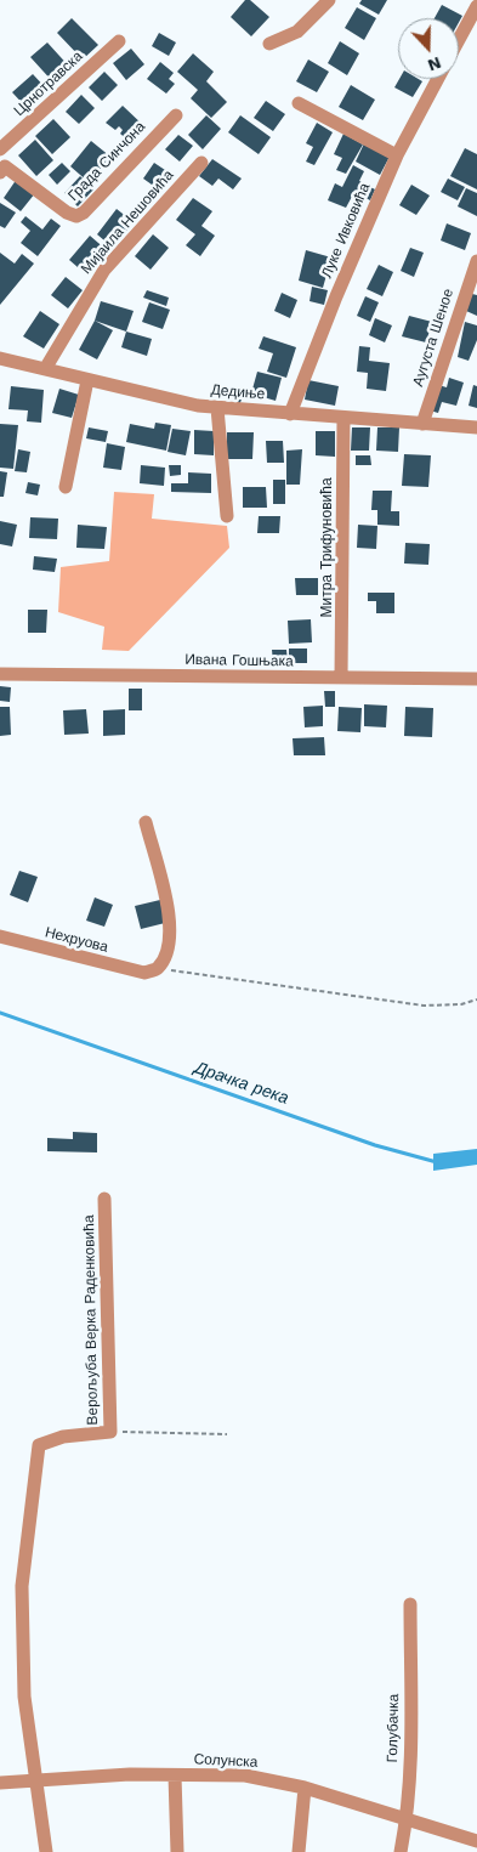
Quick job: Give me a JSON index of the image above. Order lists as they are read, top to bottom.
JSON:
{
  "streets": {
    "street": [
      "Црнотравска",
      "Града Синчона",
      "Мијаила Нешовића",
      "Луке Ивковића",
      "Аугуста Шеное",
      "Дедиње",
      "Митра Трифуновића",
      "Ивана Гошњака",
      "Нехруова",
      "Верољуба Верка Раденковића",
      "Голубачка",
      "Солунска"
    ]
  },
  "crossings": [
    ["Мијаила Нешовића", "Дедиње"],
    ["Луке Ивковића", "Дедиње"],
    ["Аугуста Шеное", "Дедиње"],
    ["Дедиње", "Митра Трифуновића"],
    ["Митра Трифуновића", "Ивана Гошњака"],
    ["Верољуба Верка Раденковића", "Солунска"],
    ["Голубачка", "Солунска"]
  ],
  "water": ["Драчка река"],
  "north": "bottom"
}
